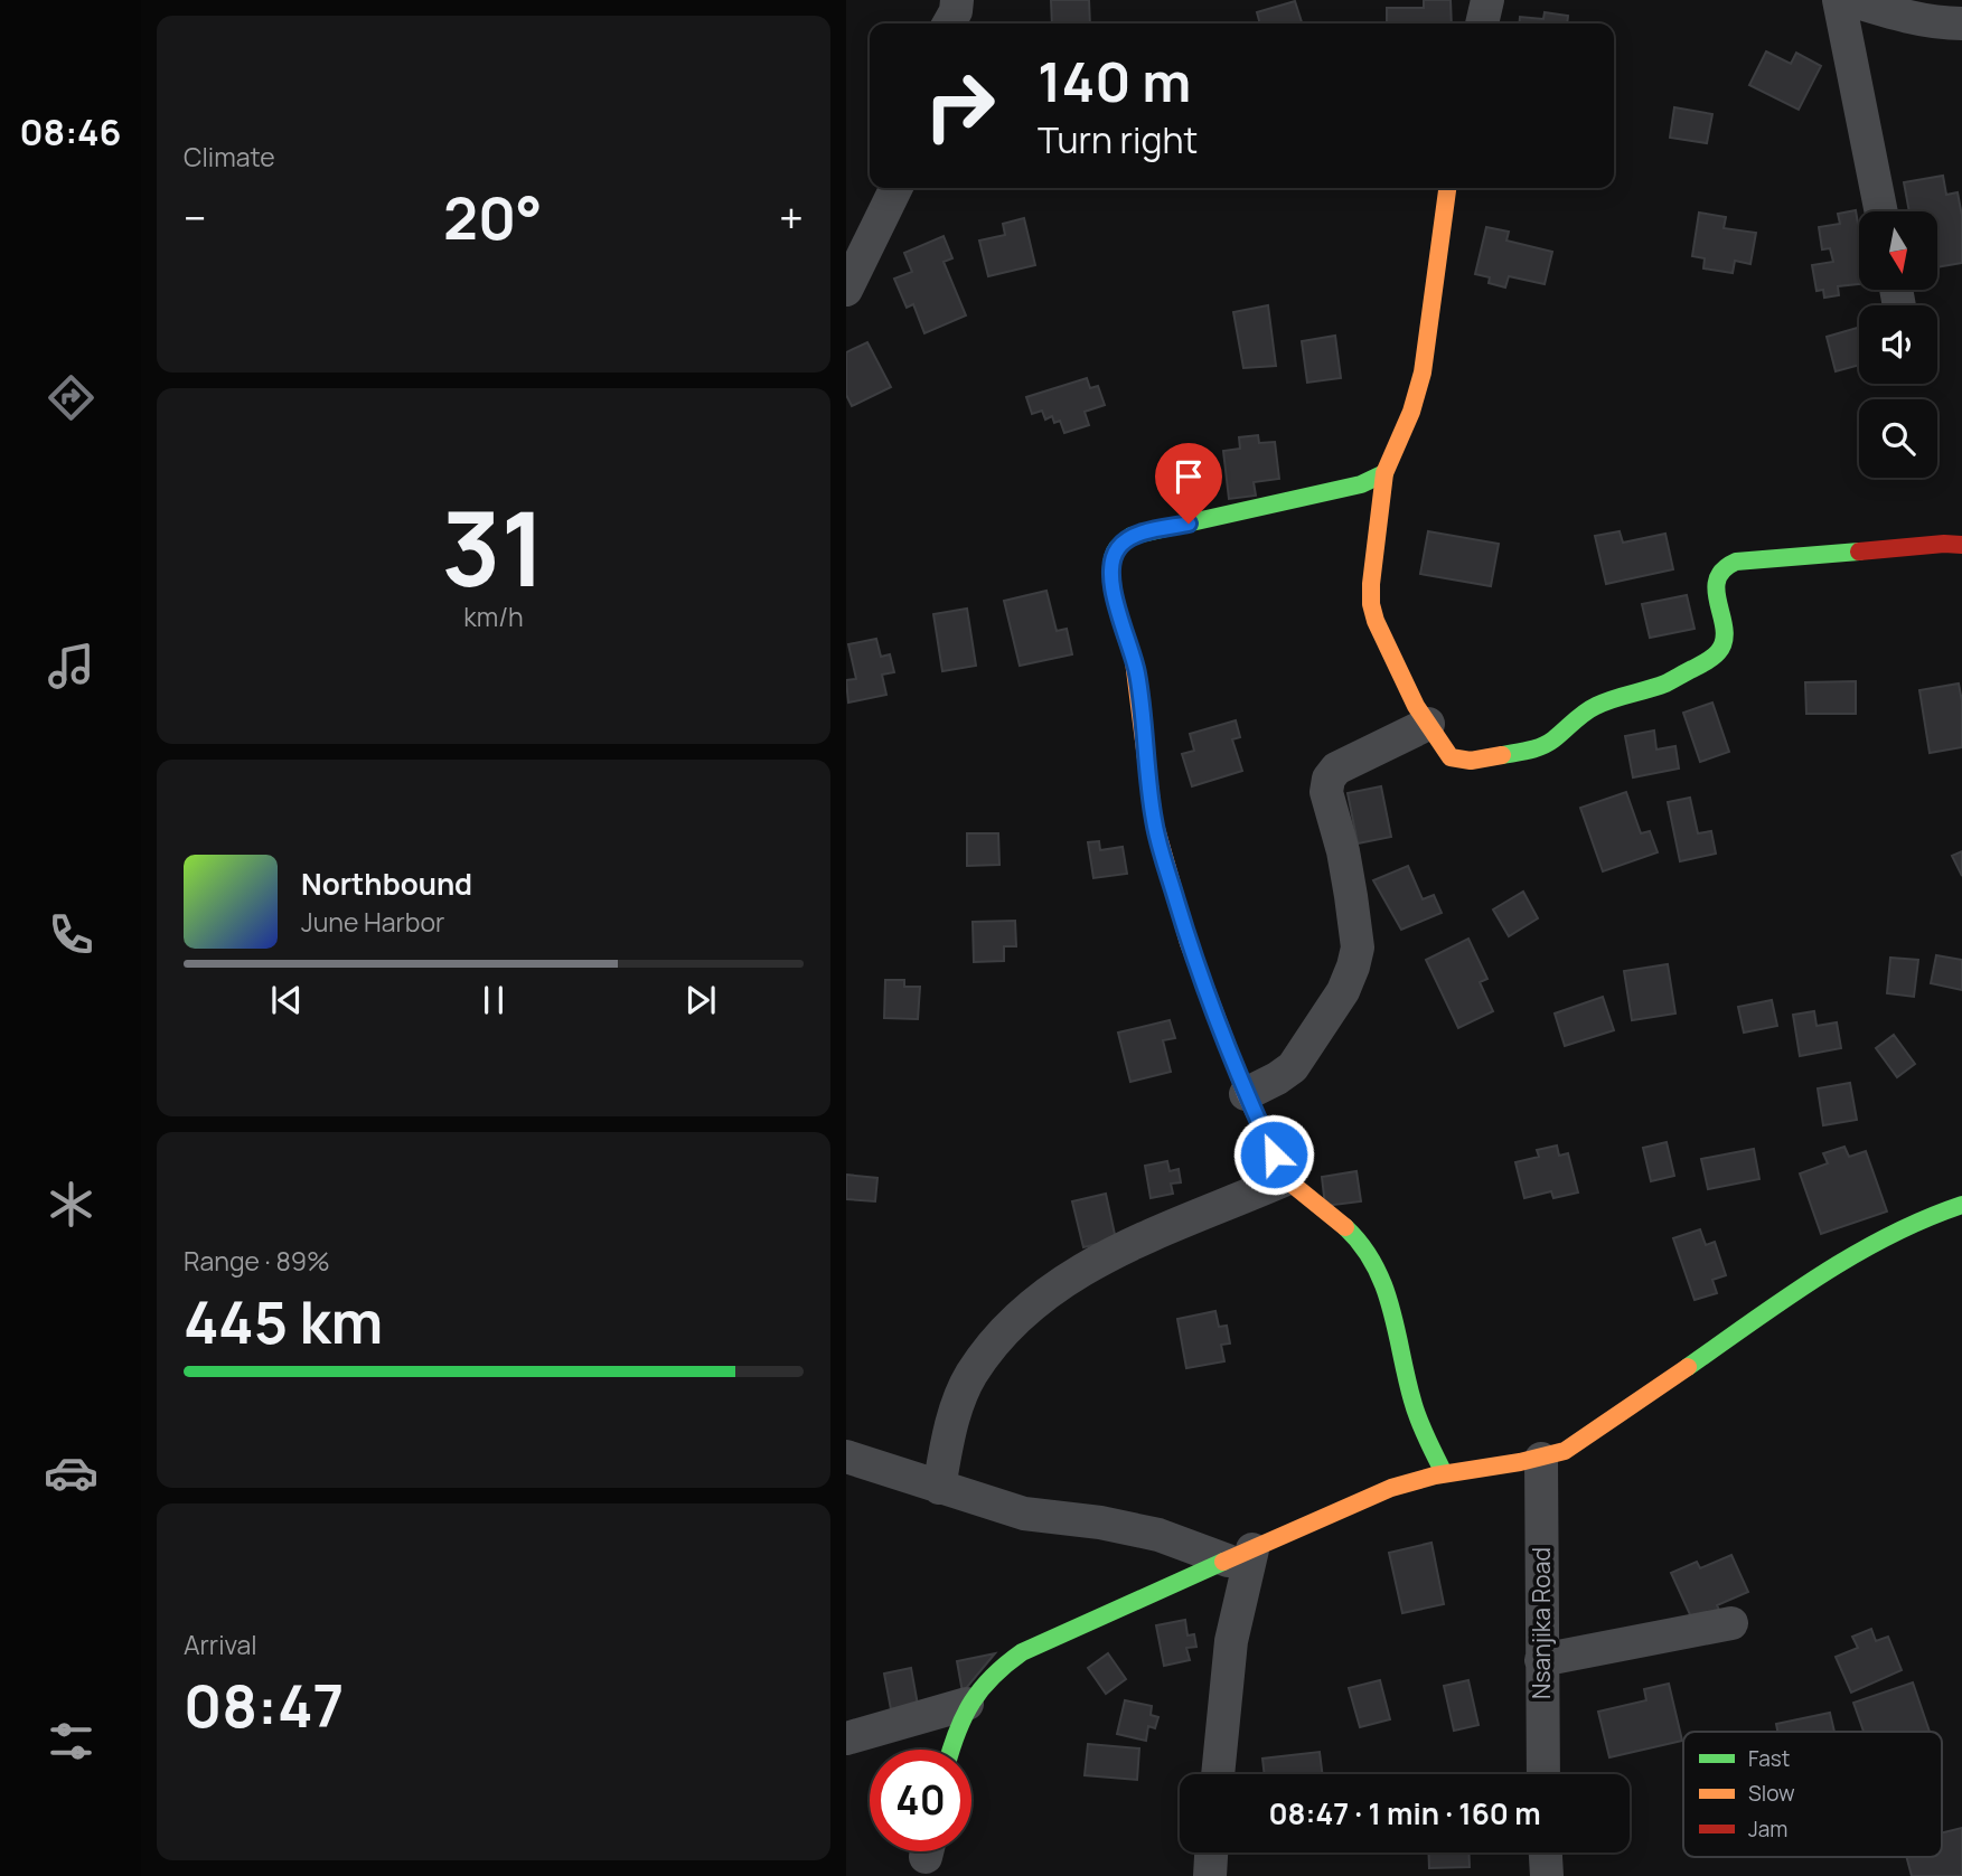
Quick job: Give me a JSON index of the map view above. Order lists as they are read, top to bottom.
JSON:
{
  "streets": {
    "street": ["Nsanjika Road"]
  },
  "legend": ["Fast", "Slow", "Jam"],
  "north": "bottom",
  "page": {
    "tabs": "08:46",
    "tile": [
      "Climate",
      ["31", "km/h"],
      ["Range · 89%", "445 km"],
      ["Arrival", "08:47"]
    ],
    "turn": ["140 m", "Turn right"],
    "heat": ["−", "20°", "+"],
    "song": ["Northbound", "June Harbor"],
    "limit": "40",
    "trip": "08:47 · 1 min · 160 m"
  }
}
